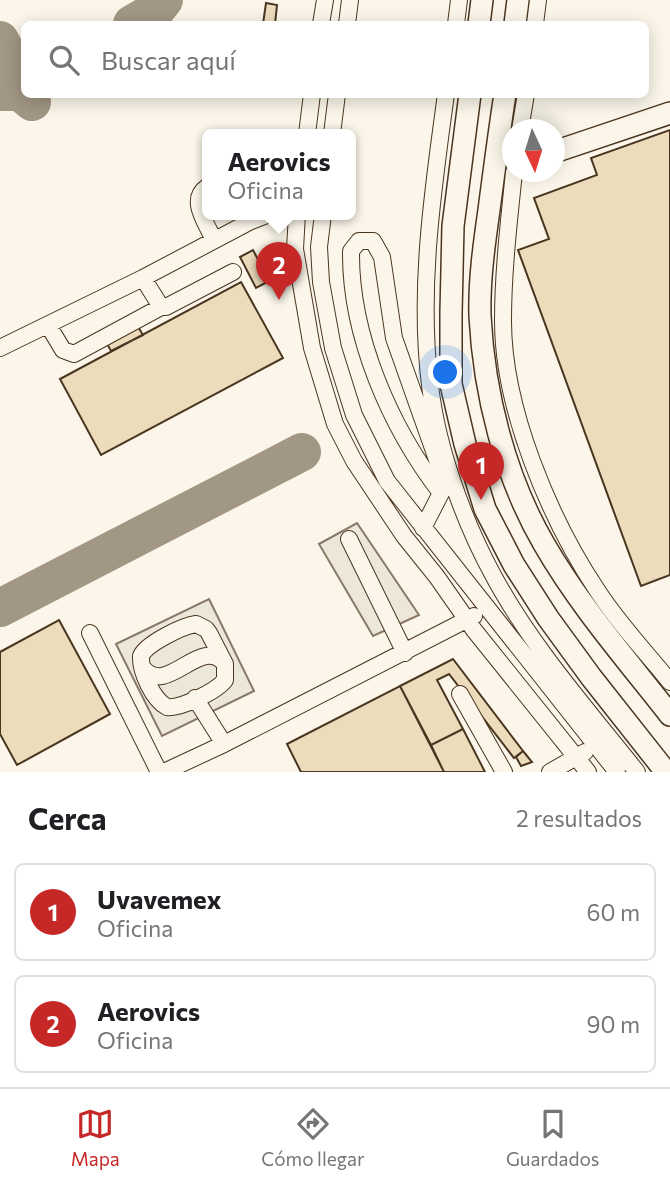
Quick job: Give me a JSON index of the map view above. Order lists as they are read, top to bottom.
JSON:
{
  "north": "bottom",
  "page": {
    "search": "Buscar aquí",
    "popup": ["Aerovics", "Oficina"],
    "pins": ["2", "1"],
    "heading": ["Cerca", "2 resultados"],
    "list": [
      {
        "mark": "1",
        "name": "Uvavemex",
        "note": "Oficina",
        "value": "60 m"
      },
      {
        "mark": "2",
        "name": "Aerovics",
        "note": "Oficina",
        "value": "90 m"
      }
    ],
    "nav": ["Mapa", "Cómo llegar", "Guardados"]
  }
}
